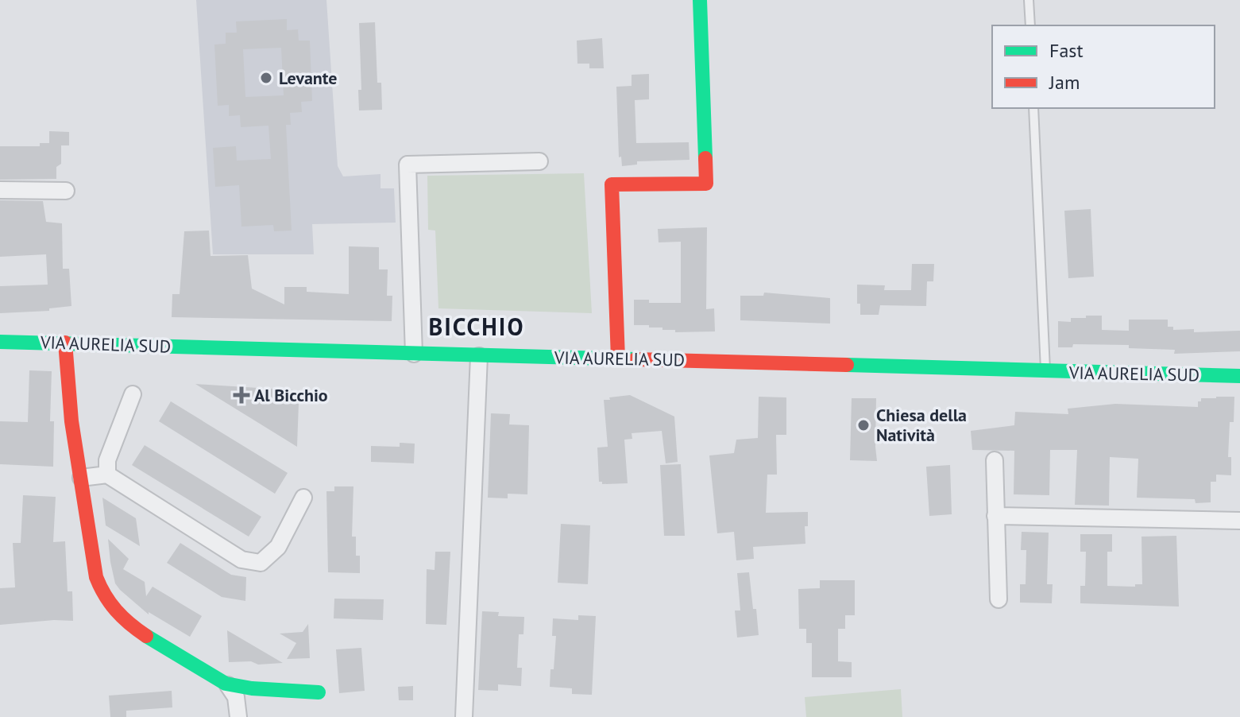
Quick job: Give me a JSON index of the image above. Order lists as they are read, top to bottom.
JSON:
{
  "streets": {
    "main road": ["VIA AURELIA SUD"]
  },
  "districts": ["BICCHIO"],
  "places": {
    "other": ["Levante", "Chiesa della Natività"],
    "health": ["Al Bicchio"]
  },
  "legend": ["Fast", "Jam"]
}
